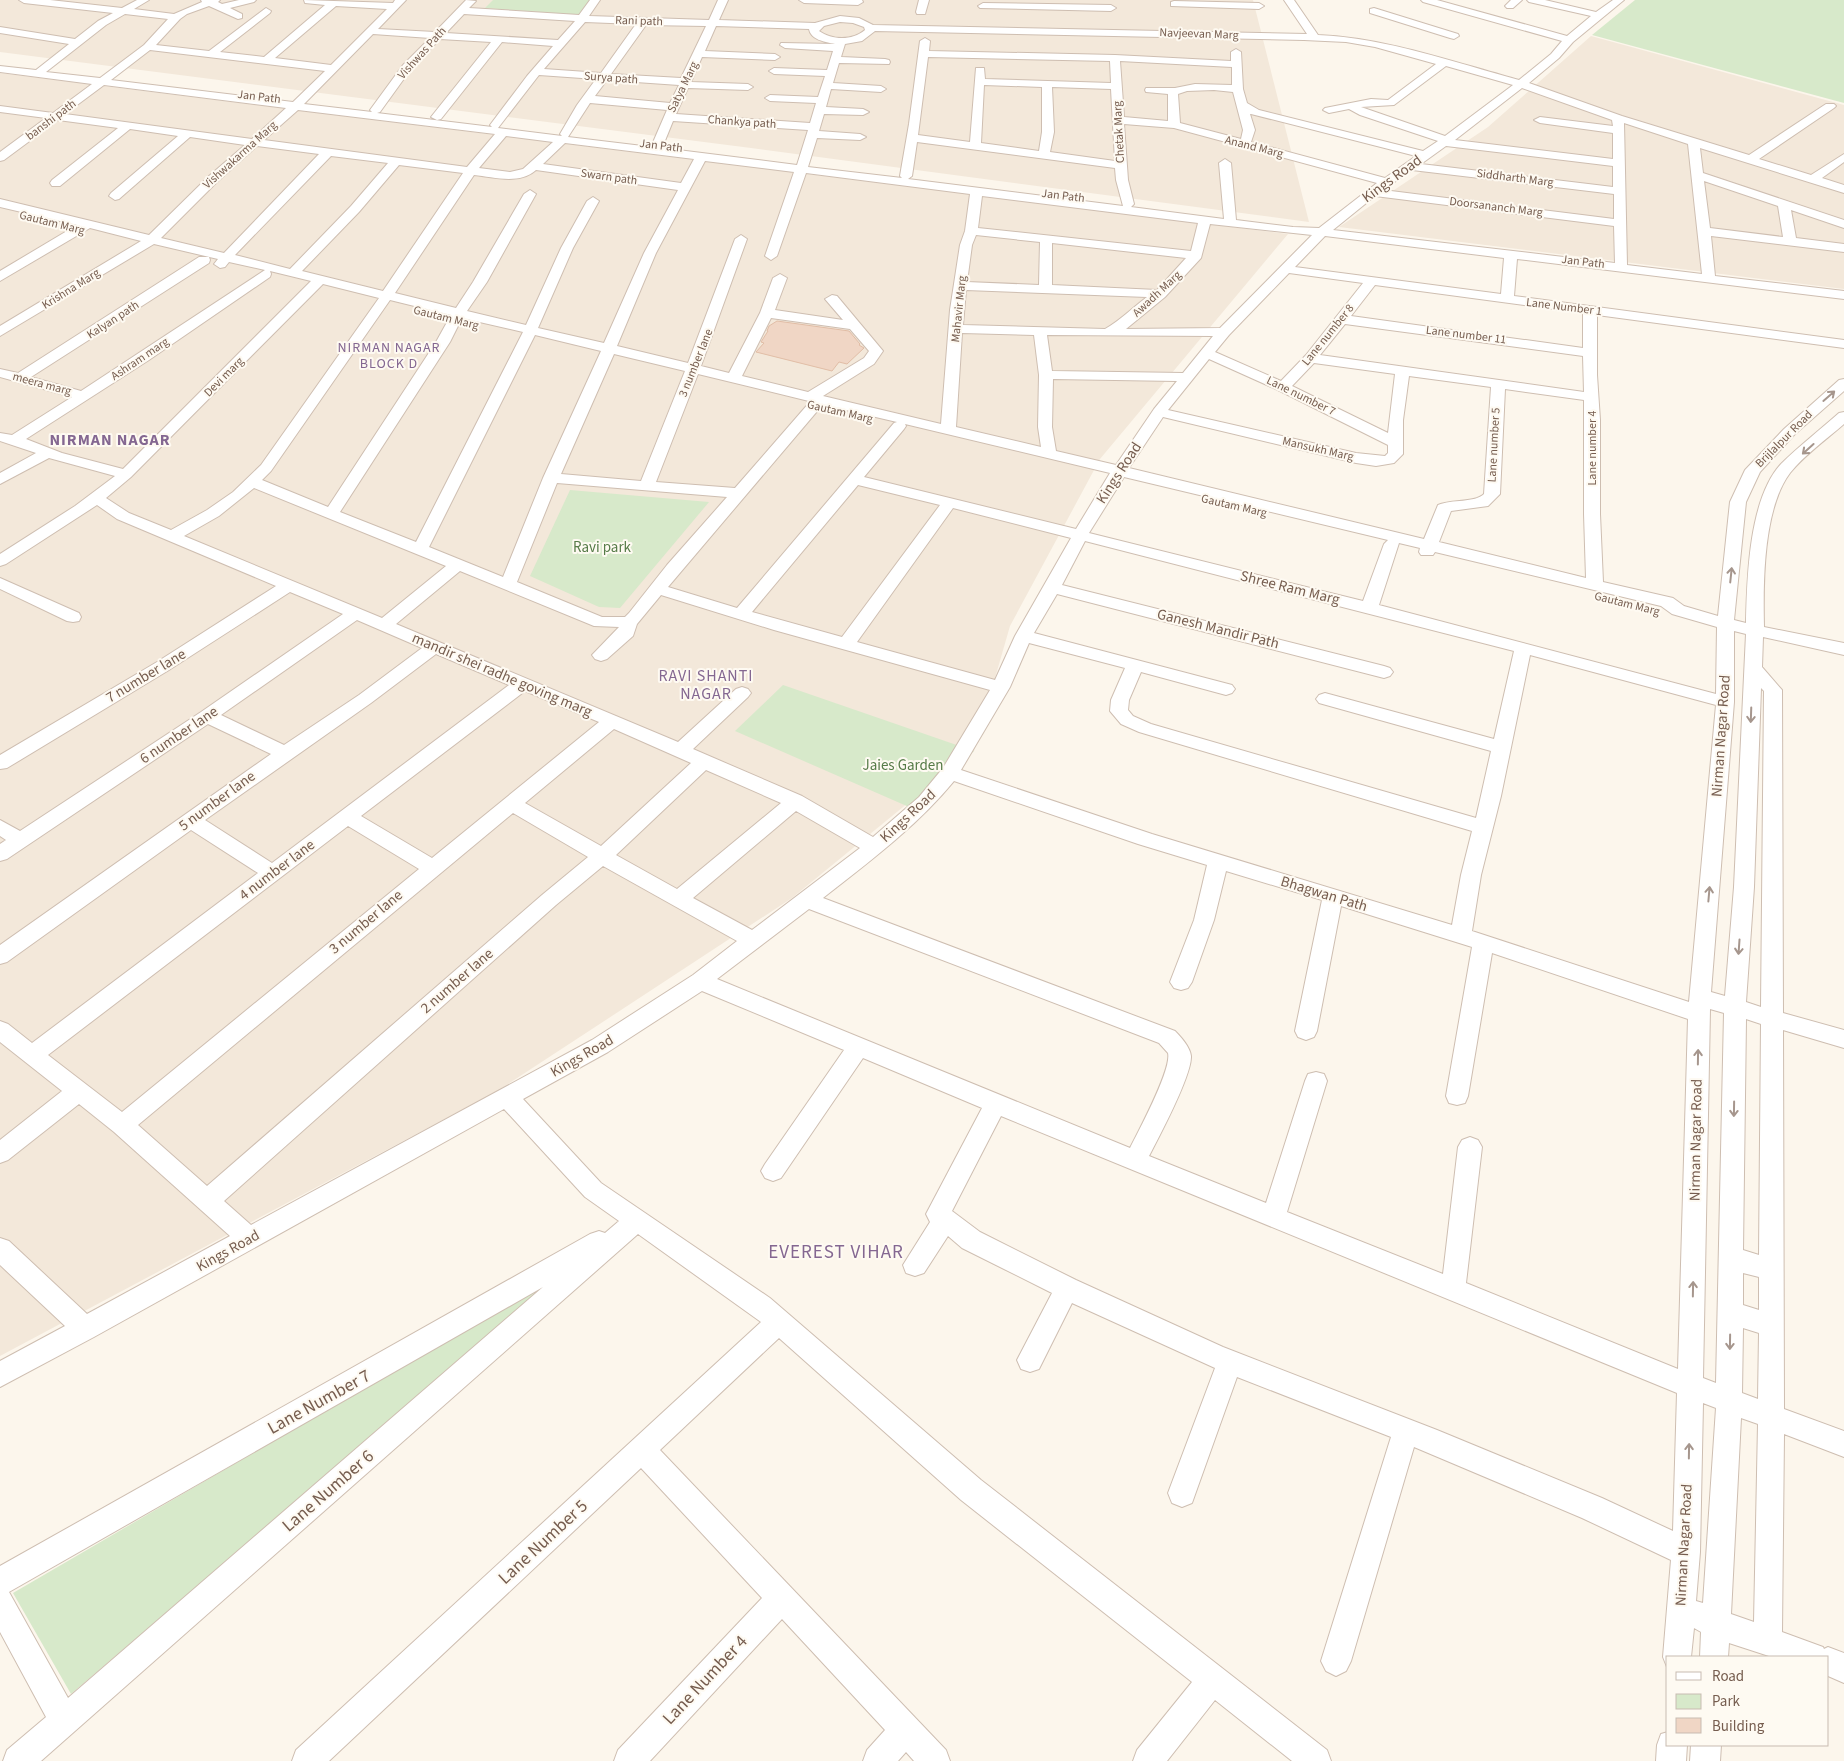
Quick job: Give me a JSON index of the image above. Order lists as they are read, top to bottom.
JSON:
{
  "streets": {
    "street": [
      "Rani path",
      "Navjeevan Marg",
      "Vishwas Path",
      "Surya path",
      "Satya Marg",
      "Jan Path",
      "banshi path",
      "Chankya path",
      "Chetak Marg",
      "Anand Marg",
      "Vishwakarma Marg",
      "Swarn path",
      "Siddharth Marg",
      "Kings Road",
      "Doorsananch Marg",
      "Gautam Marg",
      "Krishna Marg",
      "Awadh Marg",
      "Lane Number 1",
      "Mahavir Marg",
      "Kalyan path",
      "Lane number 8",
      "Lane number 11",
      "Ashram marg",
      "3 number lane",
      "Devi marg",
      "meera marg",
      "Lane number 7",
      "Brijlalpur Road",
      "Lane number 5",
      "Lane number 4",
      "Mansukh Marg",
      "Shree Ram Marg",
      "Ganesh Mandir Path",
      "mandir shei radhe goving marg",
      "7 number lane",
      "6 number lane",
      "Nirman Nagar Road",
      "5 number lane",
      "4 number lane",
      "Bhagwan Path",
      "2 number lane",
      "Lane Number 7",
      "Lane Number 6",
      "Lane Number 5",
      "Lane Number 4"
    ]
  },
  "crossings": [
    ["Rani path", "Vishwas Path"],
    ["Rani path", "Satya Marg"],
    ["Navjeevan Marg", "Kings Road"],
    ["Vishwas Path", "Jan Path"],
    ["Surya path", "Satya Marg"],
    ["Satya Marg", "Jan Path"],
    ["Satya Marg", "Chankya path"],
    ["Jan Path", "banshi path"],
    ["Jan Path", "Chetak Marg"],
    ["Jan Path", "Vishwakarma Marg"],
    ["Jan Path", "Kings Road"],
    ["Jan Path", "Awadh Marg"],
    ["Jan Path", "Mahavir Marg"],
    ["Chetak Marg", "Anand Marg"],
    ["Anand Marg", "Kings Road"],
    ["Vishwakarma Marg", "Krishna Marg"],
    ["Siddharth Marg", "Kings Road"],
    ["Kings Road", "Doorsananch Marg"],
    ["Kings Road", "Gautam Marg"],
    ["Kings Road", "Lane Number 1"],
    ["Kings Road", "Lane number 7"],
    ["Kings Road", "Mansukh Marg"],
    ["Kings Road", "Shree Ram Marg"],
    ["Kings Road", "Ganesh Mandir Path"],
    ["Kings Road", "mandir shei radhe goving marg"],
    ["Kings Road", "Bhagwan Path"],
    ["Gautam Marg", "3 number lane"],
    ["Gautam Marg", "Lane number 5"],
    ["Lane Number 1", "Lane number 8"],
    ["Lane Number 1", "Lane number 4"],
    ["Kalyan path", "meera marg"],
    ["Lane number 8", "Lane number 11"],
    ["Lane number 8", "Lane number 7"],
    ["Lane number 11", "Lane number 4"],
    ["Ashram marg", "meera marg"],
    ["3 number lane", "mandir shei radhe goving marg"],
    ["Devi marg", "mandir shei radhe goving marg"],
    ["Lane number 7", "Mansukh Marg"],
    ["Brijlalpur Road", "Nirman Nagar Road"],
    ["Shree Ram Marg", "Nirman Nagar Road"],
    ["mandir shei radhe goving marg", "7 number lane"],
    ["mandir shei radhe goving marg", "6 number lane"],
    ["mandir shei radhe goving marg", "5 number lane"],
    ["mandir shei radhe goving marg", "4 number lane"],
    ["mandir shei radhe goving marg", "2 number lane"],
    ["Nirman Nagar Road", "Bhagwan Path"],
    ["Lane Number 7", "Lane Number 6"]
  ],
  "districts": [
    "NIRMAN NAGAR BLOCK D",
    "NIRMAN NAGAR",
    "RAVI SHANTI NAGAR",
    "EVEREST VIHAR"
  ],
  "parks": ["Ravi park", "Jaies Garden"],
  "legend": ["Road", "Park", "Building"]
}
